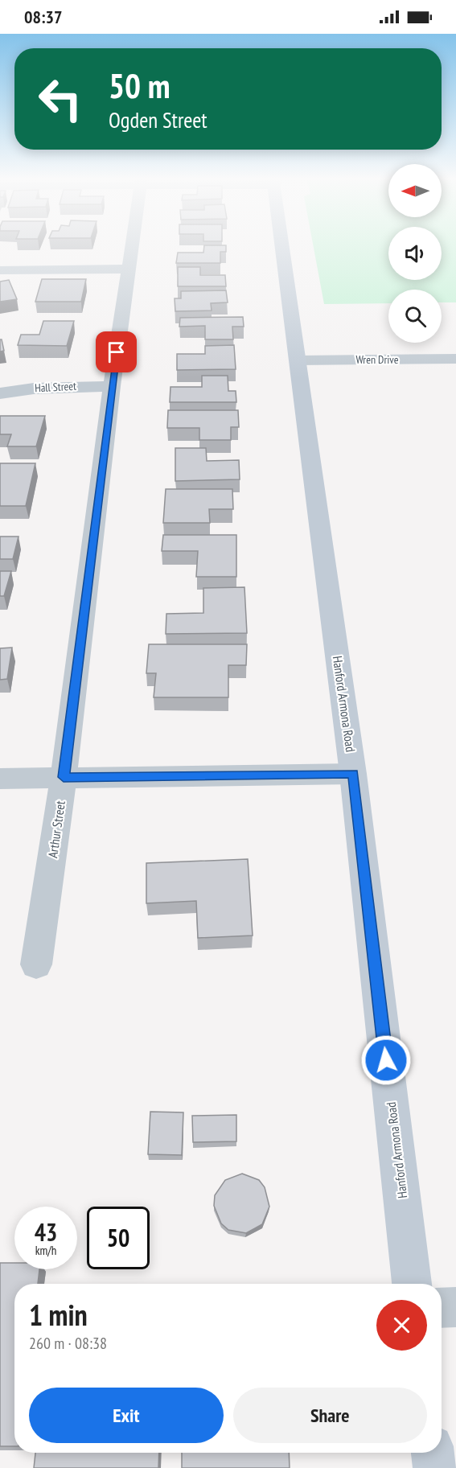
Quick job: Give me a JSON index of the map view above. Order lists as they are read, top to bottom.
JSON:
{
  "streets": {
    "main road": ["Hanford Armona Road"],
    "street": ["Wren Drive", "Hall Street", "Arthur Street"]
  },
  "crossings": [
    ["Wren Drive", "Hanford Armona Road"],
    ["Hall Street", "Arthur Street"]
  ],
  "north": "left",
  "page": {
    "status": "08:37",
    "turn": ["50 m", "Ogden Street"],
    "speed": "43 km/h",
    "limit": "50",
    "heading": ["1 min", "260 m · 08:38"],
    "buttons": ["Exit", "Share"]
  }
}
